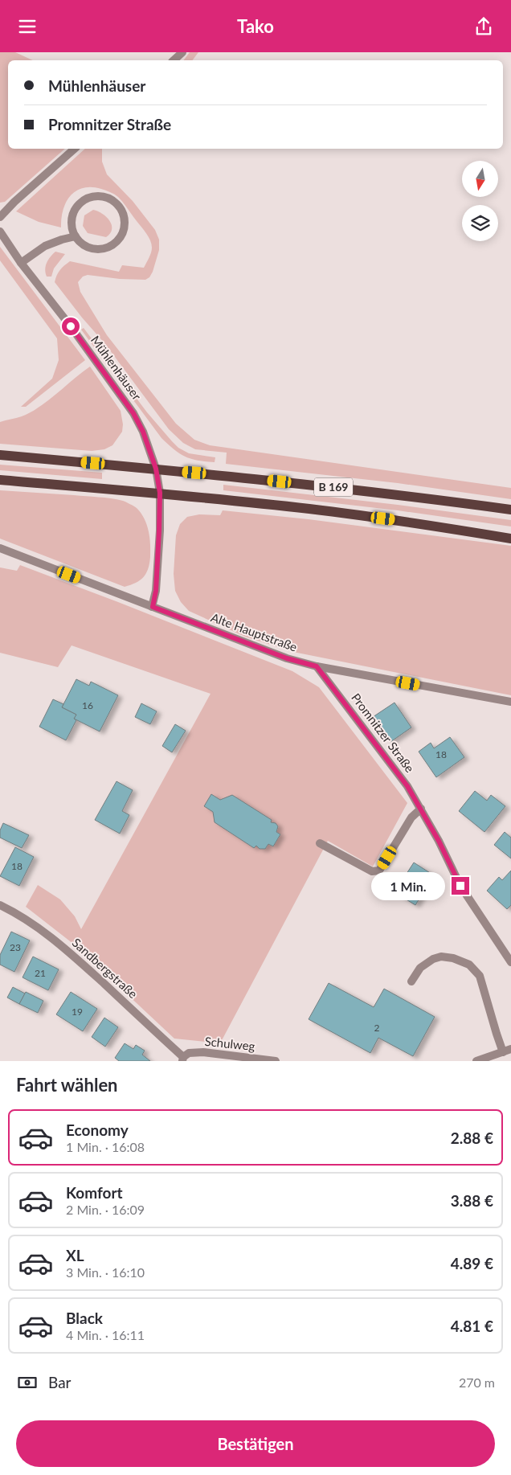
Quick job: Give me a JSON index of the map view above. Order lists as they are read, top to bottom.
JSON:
{
  "streets": {
    "main road": ["B 169"],
    "street": [
      "Mühlenhäuser",
      "Alte Hauptstraße",
      "Promnitzer Straße",
      "Sandbergstraße",
      "Schulweg"
    ]
  },
  "crossings": [
    ["Mühlenhäuser", "B 169"],
    ["Mühlenhäuser", "Alte Hauptstraße"],
    ["Alte Hauptstraße", "Promnitzer Straße"],
    ["Sandbergstraße", "Schulweg"]
  ],
  "house_numbers": [
    "16",
    "18",
    "18",
    "23",
    "21",
    "19",
    "2"
  ],
  "north": "bottom",
  "page": {
    "header": "Tako",
    "banner": ["Mühlenhäuser", "Promnitzer Straße"],
    "bubble": "1 Min.",
    "heading": "Fahrt wählen",
    "list": [
      {
        "name": "Economy",
        "note": "1 Min. · 16:08",
        "value": "2.88 €"
      },
      {
        "name": "Komfort",
        "note": "2 Min. · 16:09",
        "value": "3.88 €"
      },
      {
        "name": "XL",
        "note": "3 Min. · 16:10",
        "value": "4.89 €"
      },
      {
        "name": "Black",
        "note": "4 Min. · 16:11",
        "value": "4.81 €"
      }
    ],
    "pay": ["Bar", "270 m"],
    "buttons": "Bestätigen"
  }
}
